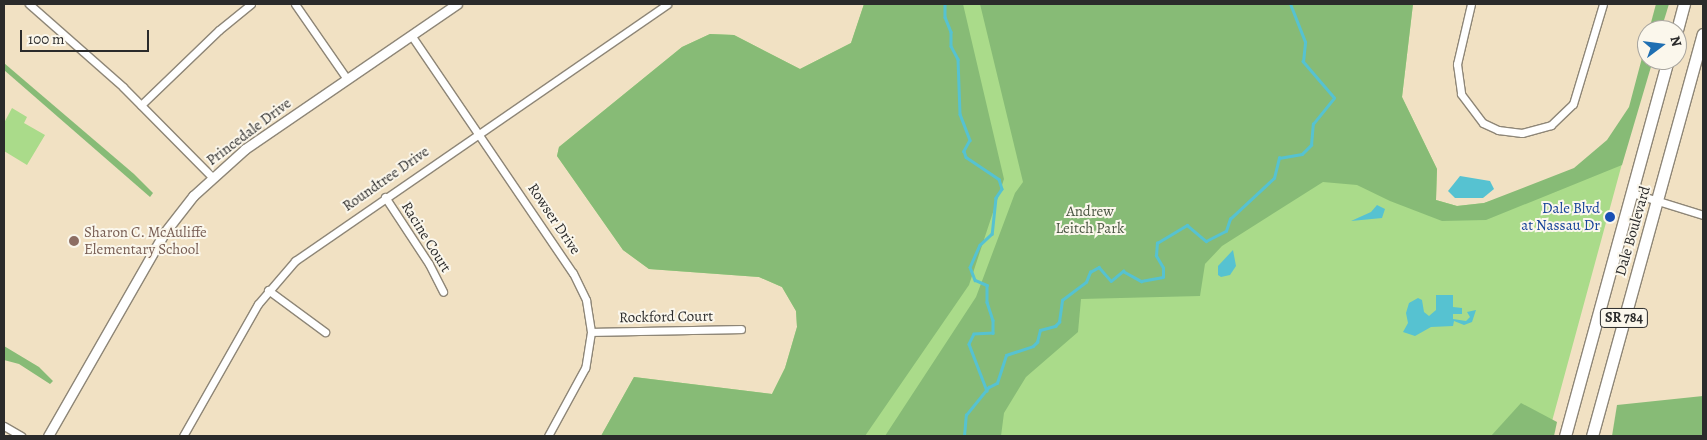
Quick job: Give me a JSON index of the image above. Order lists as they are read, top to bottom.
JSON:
{
  "streets": {
    "main road": ["Dale Boulevard", "SR 784"],
    "street": [
      "Princedale Drive",
      "Roundtree Drive",
      "Rowser Drive",
      "Racine Court",
      "Rockford Court"
    ]
  },
  "crossings": [
    ["Princedale Drive", "Rowser Drive"],
    ["Roundtree Drive", "Rowser Drive"],
    ["Roundtree Drive", "Racine Court"],
    ["Rowser Drive", "Rockford Court"]
  ],
  "parks": ["Andrew Leitch Park"],
  "places": ["Dale Blvd at Nassau Dr", "Sharon C. McAuliffe Elementary School"],
  "scale_bar": "100 m",
  "north": "right"
}
